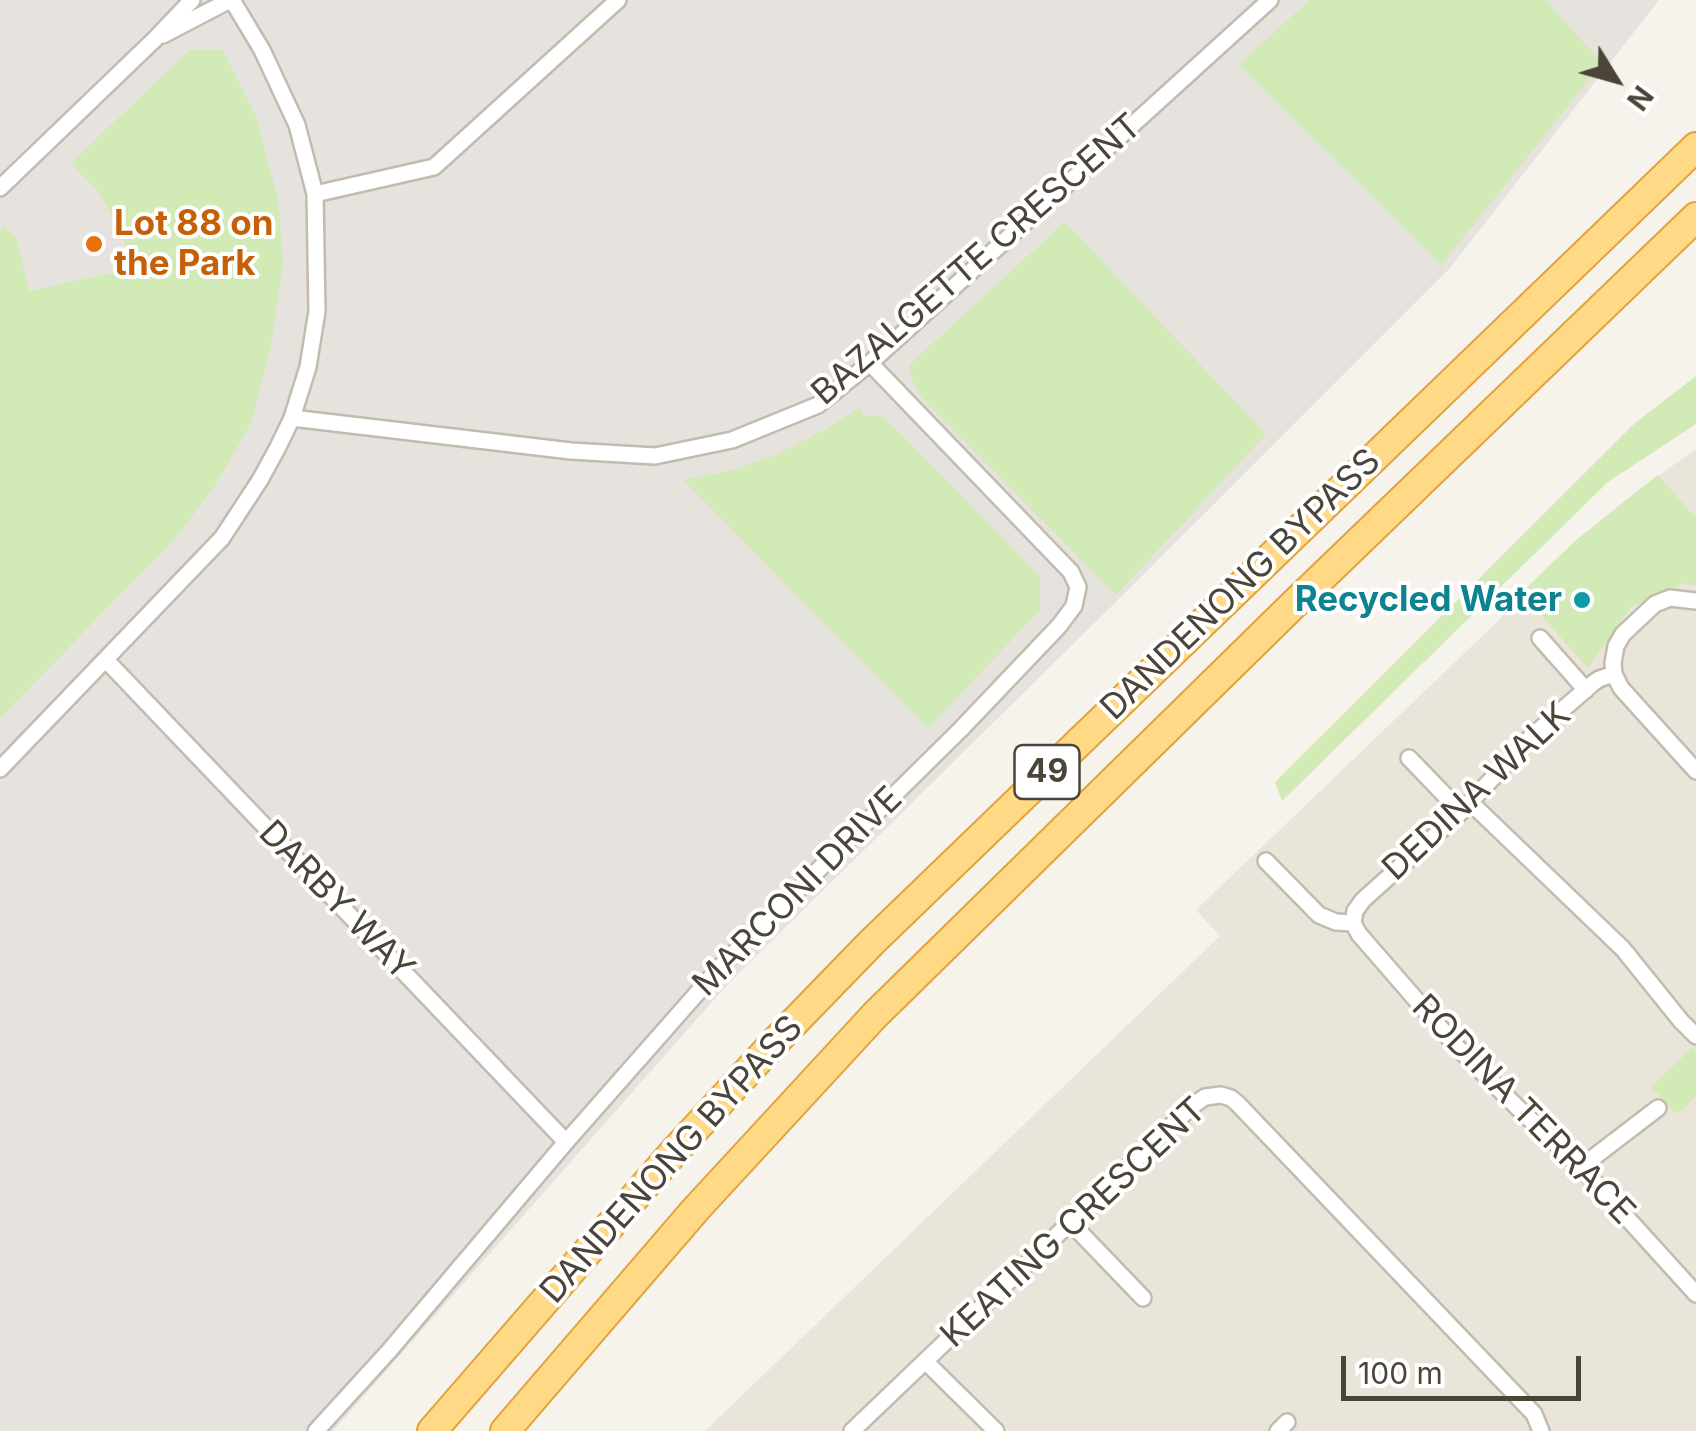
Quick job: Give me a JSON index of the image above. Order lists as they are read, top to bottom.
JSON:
{
  "streets": {
    "highway": ["DANDENONG BYPASS", "49"],
    "street": [
      "BAZALGETTE CRESCENT",
      "DEDINA WALK",
      "MARCONI DRIVE",
      "DARBY WAY",
      "RODINA TERRACE",
      "KEATING CRESCENT"
    ]
  },
  "crossings": [
    ["BAZALGETTE CRESCENT", "MARCONI DRIVE"],
    ["DEDINA WALK", "RODINA TERRACE"],
    ["MARCONI DRIVE", "DARBY WAY"]
  ],
  "places": ["Lot 88 on the Park", "Recycled Water"],
  "scale_bar": "100 m",
  "north": "bottom right"
}
